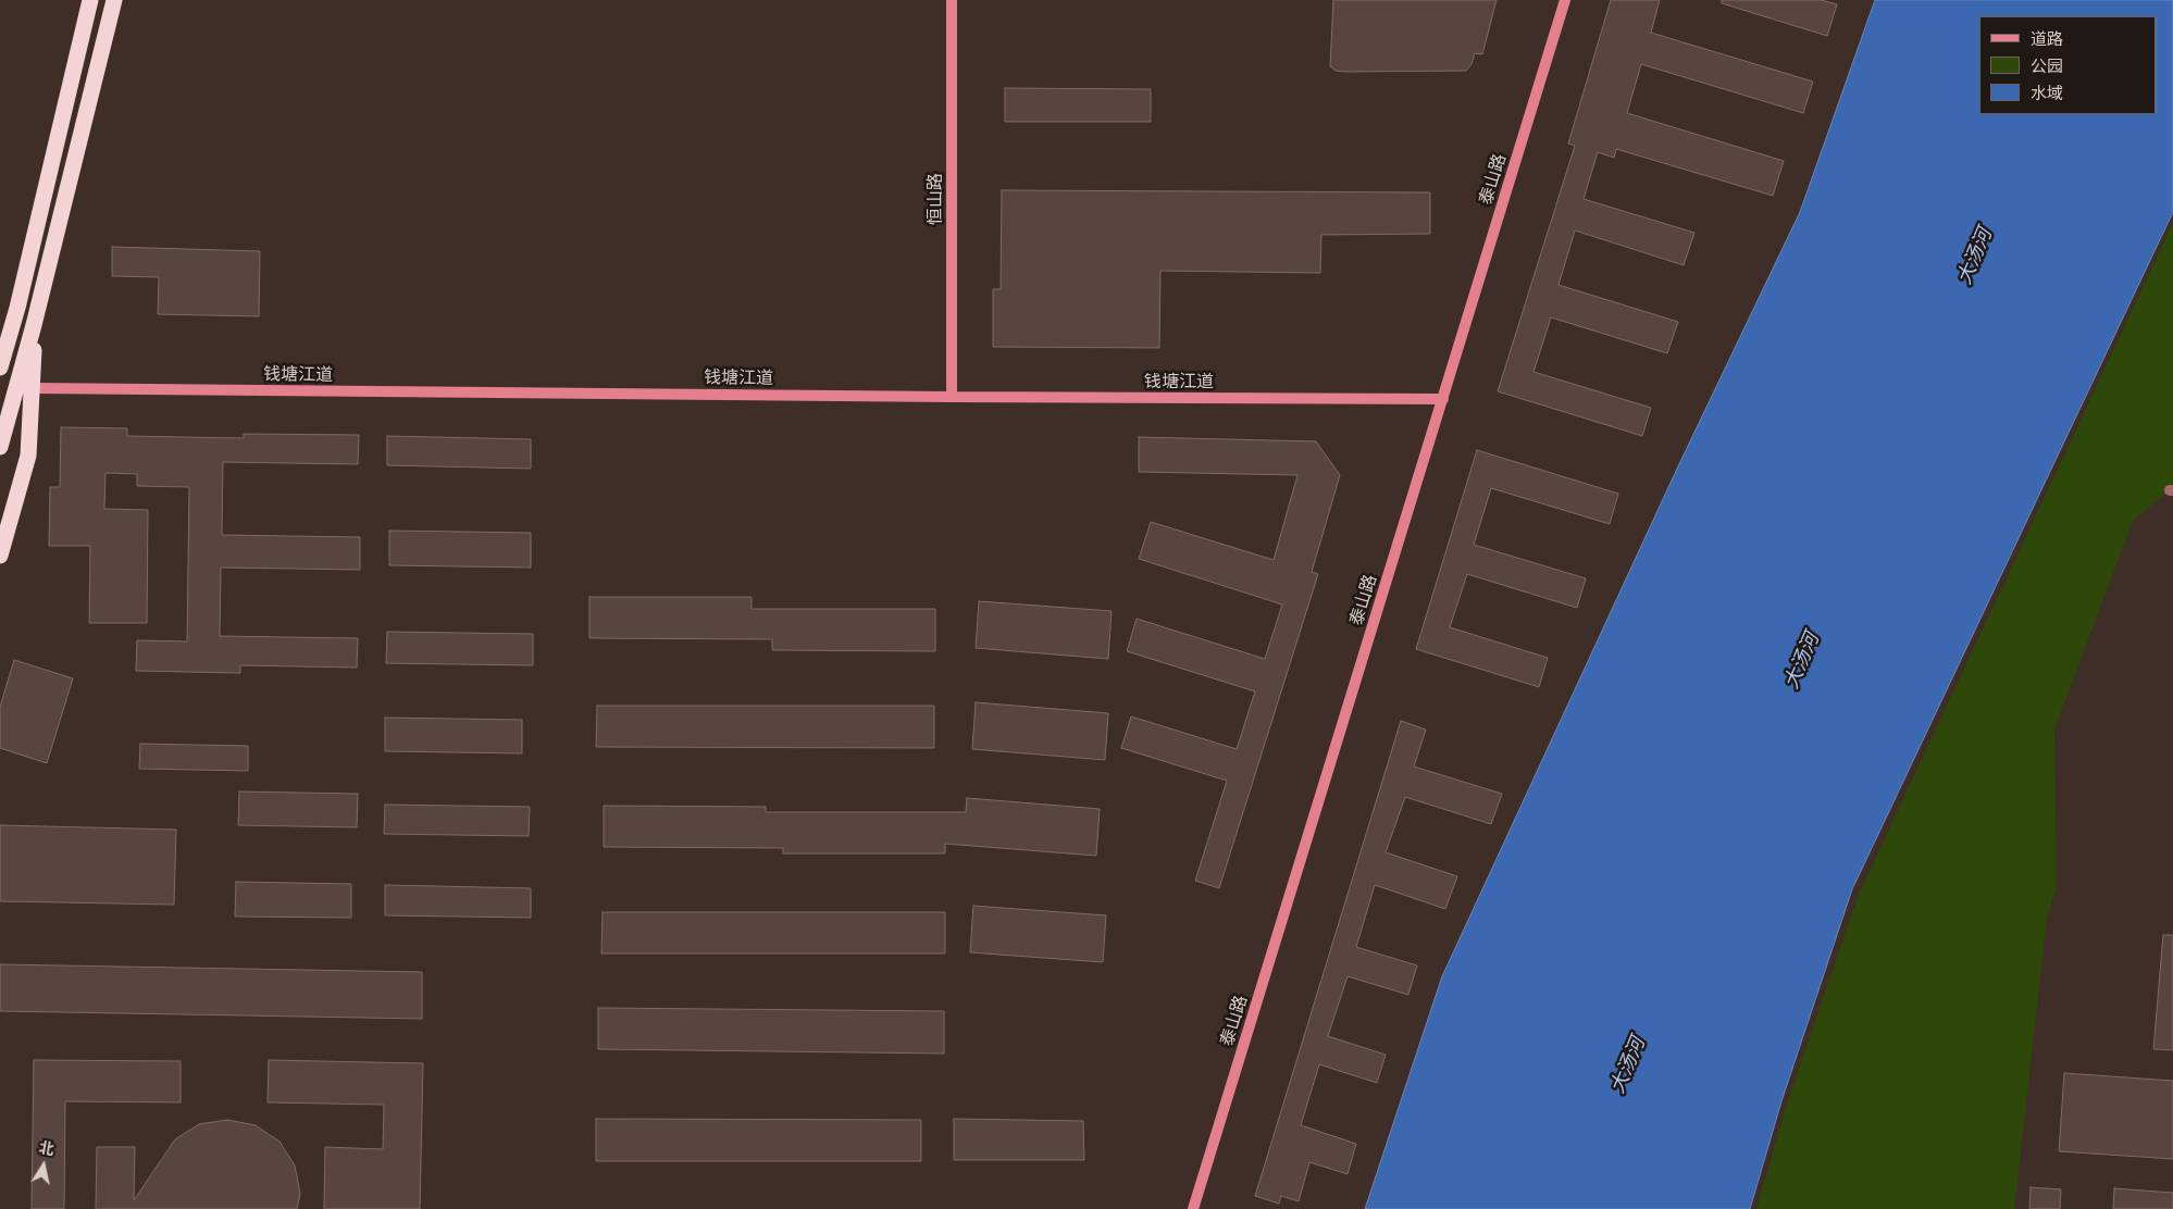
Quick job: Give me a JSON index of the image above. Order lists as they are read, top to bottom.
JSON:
{
  "streets": {
    "street": ["泰山路", "恒山路", "钱塘江道"]
  },
  "crossings": [
    ["泰山路", "钱塘江道"],
    ["恒山路", "钱塘江道"]
  ],
  "water": ["大汤河"],
  "legend": ["道路", "公园", "水域"],
  "north": "top"
}
